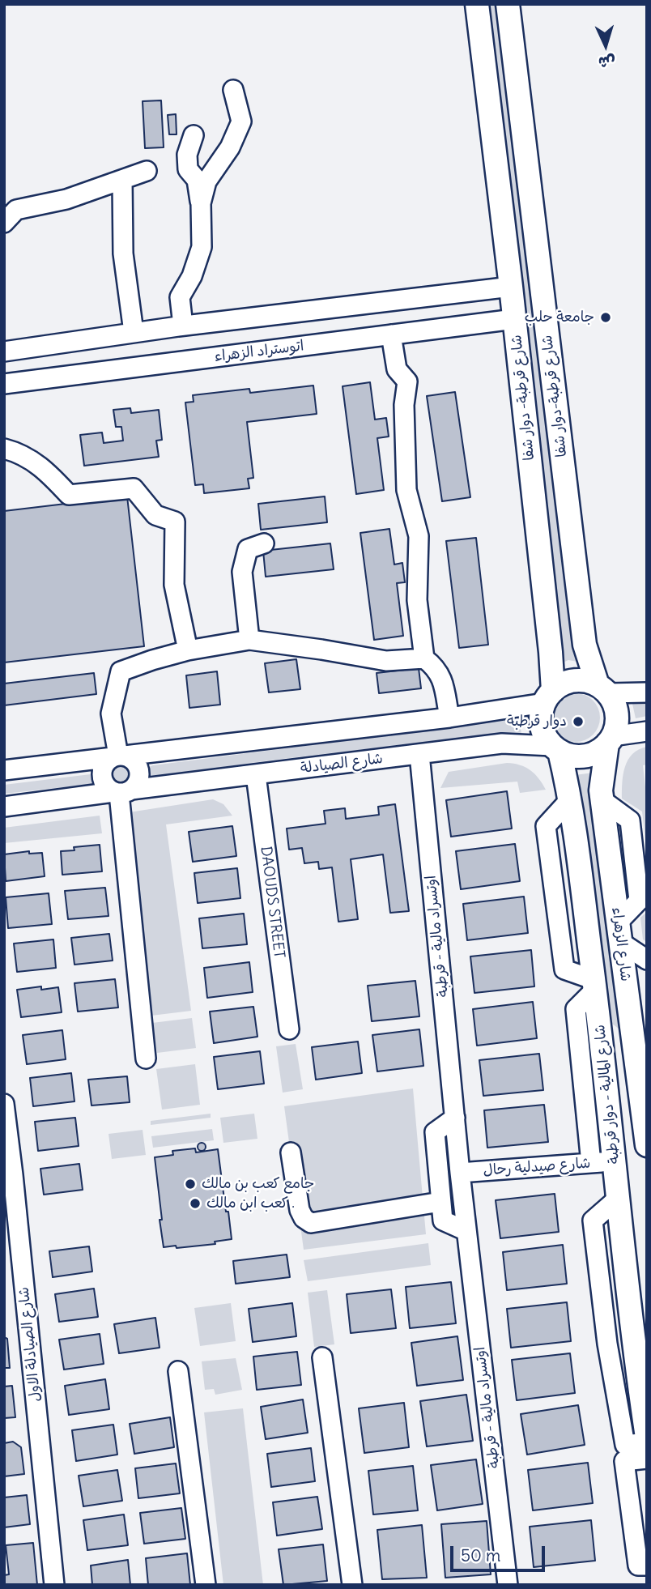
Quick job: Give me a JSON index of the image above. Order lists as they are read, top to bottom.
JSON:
{
  "streets": {
    "main road": [
      "شارع قرطبة-دوار شفا",
      "شارع قرطبة- دوار شفا",
      "شارع الزهراء",
      "شارع المالية - دوار قرطبة"
    ],
    "street": [
      "اتوستراد الزهراء",
      "شارع الصيادلة",
      "DAOUDS STREET",
      "اوتسراد مالية - قرطبة",
      "شارع صيدلية رحال",
      "شارع الصيادلة الاول"
    ]
  },
  "crossings": [
    ["اتوستراد الزهراء", "شارع قرطبة- دوار شفا"],
    ["شارع قرطبة-دوار شفا", "شارع قرطبة- دوار شفا"],
    ["شارع قرطبة-دوار شفا", "شارع الصيادلة"],
    ["شارع قرطبة-دوار شفا", "شارع الزهراء"],
    ["شارع قرطبة-دوار شفا", "شارع المالية - دوار قرطبة"],
    ["شارع قرطبة- دوار شفا", "شارع الصيادلة"],
    ["شارع قرطبة- دوار شفا", "شارع الزهراء"],
    ["شارع قرطبة- دوار شفا", "شارع المالية - دوار قرطبة"],
    ["شارع الصيادلة", "DAOUDS STREET"],
    ["شارع الصيادلة", "اوتسراد مالية - قرطبة"],
    ["شارع الصيادلة", "شارع الزهراء"],
    ["شارع الصيادلة", "شارع المالية - دوار قرطبة"],
    ["اوتسراد مالية - قرطبة", "شارع صيدلية رحال"],
    ["شارع الزهراء", "شارع المالية - دوار قرطبة"],
    ["شارع المالية - دوار قرطبة", "شارع صيدلية رحال"]
  ],
  "places": [
    "جامعة حلب",
    "دوار قرطبة",
    "جامع كعب بن مالك",
    "كعب ابن مالك ."
  ],
  "scale_bar": "50 m",
  "north": "bottom"
}
